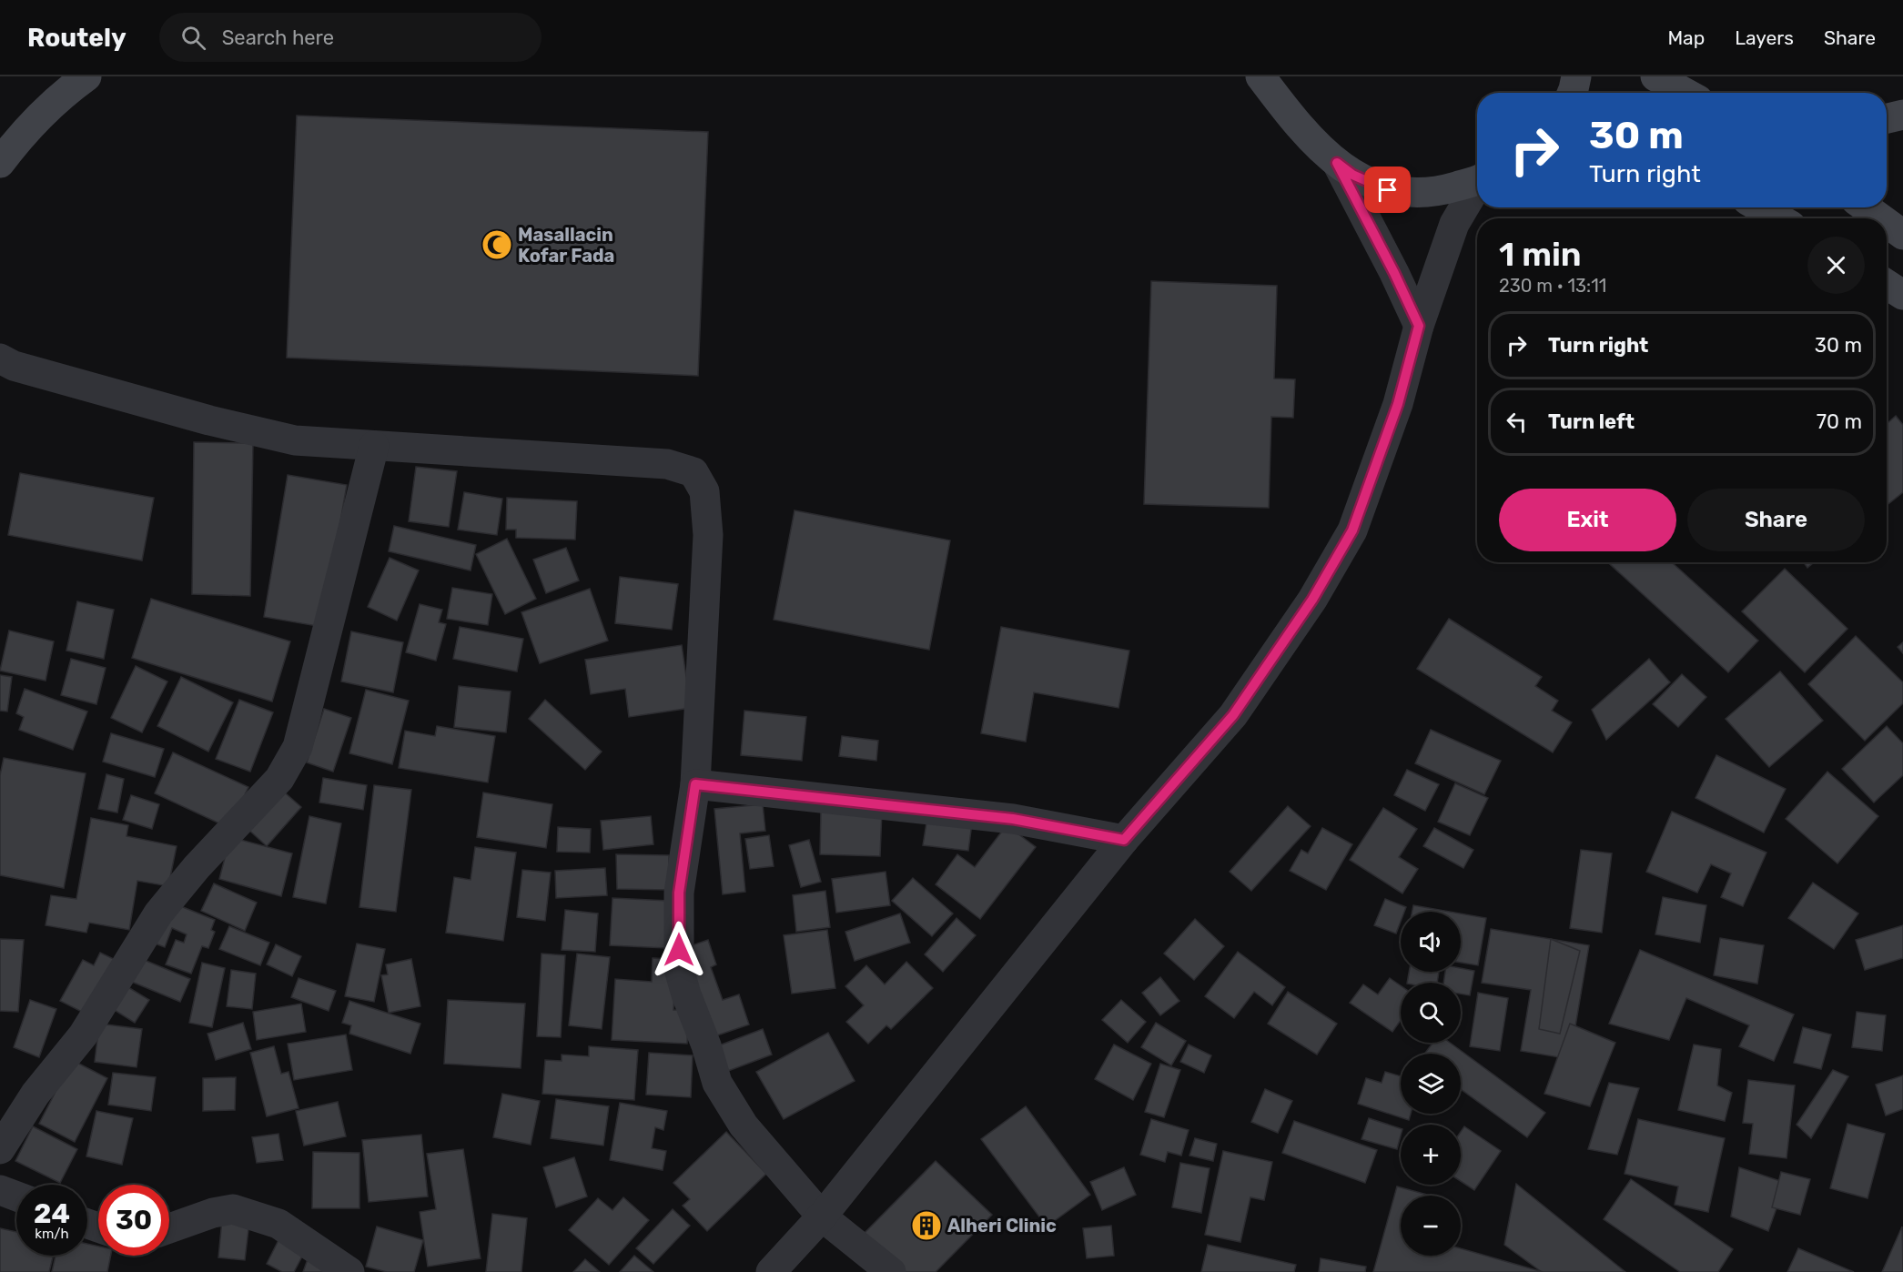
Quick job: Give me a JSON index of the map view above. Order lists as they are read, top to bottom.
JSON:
{
  "places": {
    "mosque": ["Masallacin Kofar Fada"],
    "building": ["Alheri Clinic"]
  },
  "page": {
    "header": "Routely",
    "search": "Search here",
    "nav": ["Map", "Layers", "Share"],
    "turn": ["30 m", "Turn right"],
    "heading": ["1 min", "230 m · 13:11"],
    "list": [
      {
        "name": "Turn right",
        "value": "30 m"
      },
      {
        "name": "Turn left",
        "value": "70 m"
      }
    ],
    "buttons": ["Exit", "Share"],
    "map_buttons": ["+", "−"],
    "speed": "24 km/h",
    "limit": "30"
  }
}
